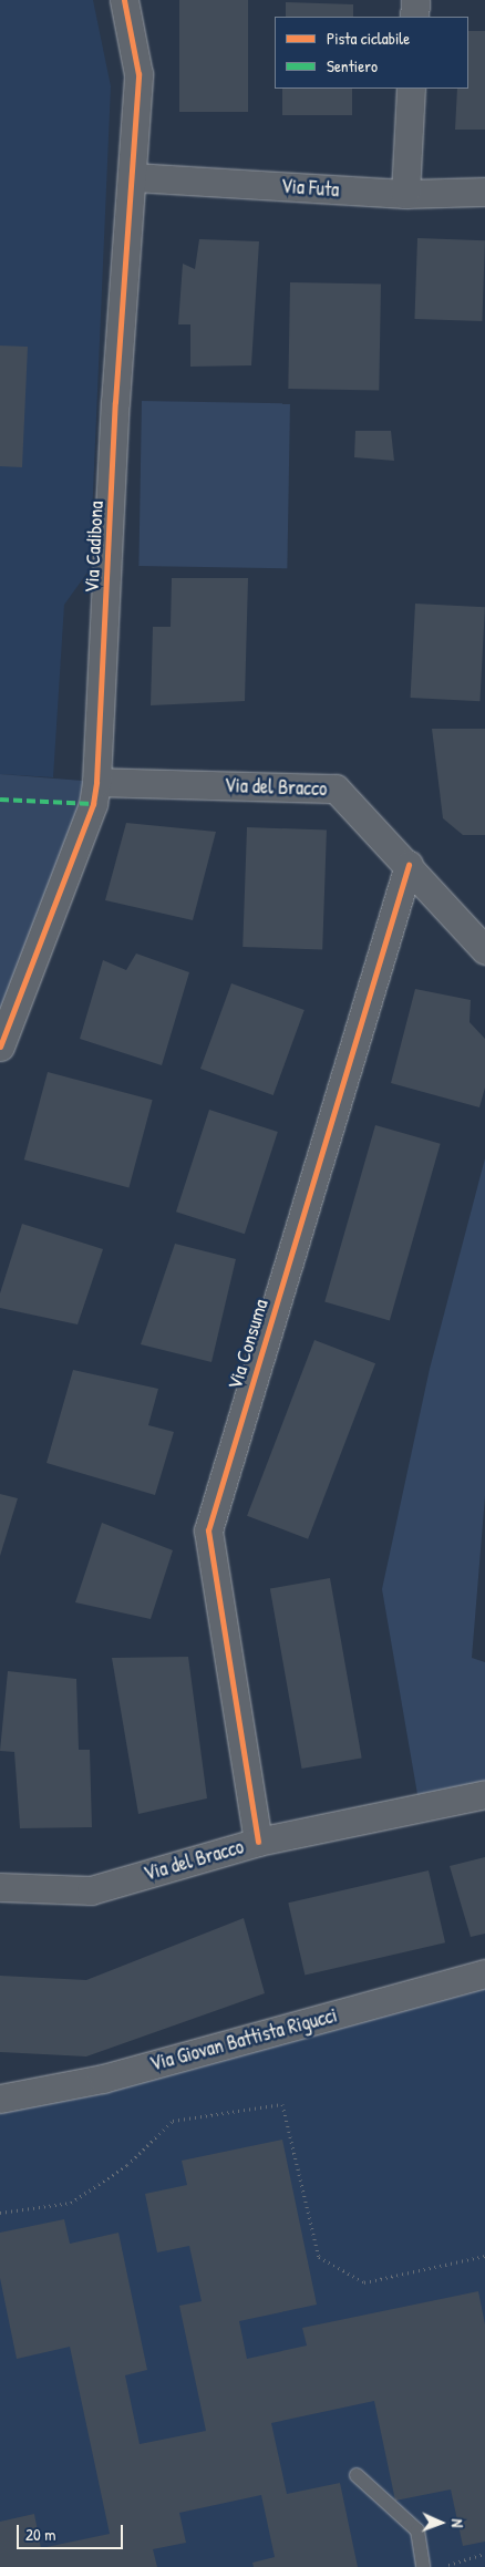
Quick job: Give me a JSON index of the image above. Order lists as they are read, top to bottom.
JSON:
{
  "streets": {
    "street": [
      "Via Futa",
      "Via Cadibona",
      "Via del Bracco",
      "Via Consuma",
      "Via Giovan Battista Rigucci"
    ]
  },
  "crossings": [
    ["Via Futa", "Via Cadibona"],
    ["Via Cadibona", "Via del Bracco"],
    ["Via del Bracco", "Via Consuma"]
  ],
  "legend": ["Pista ciclabile", "Sentiero"],
  "scale_bar": "20 m",
  "north": "right"
}
